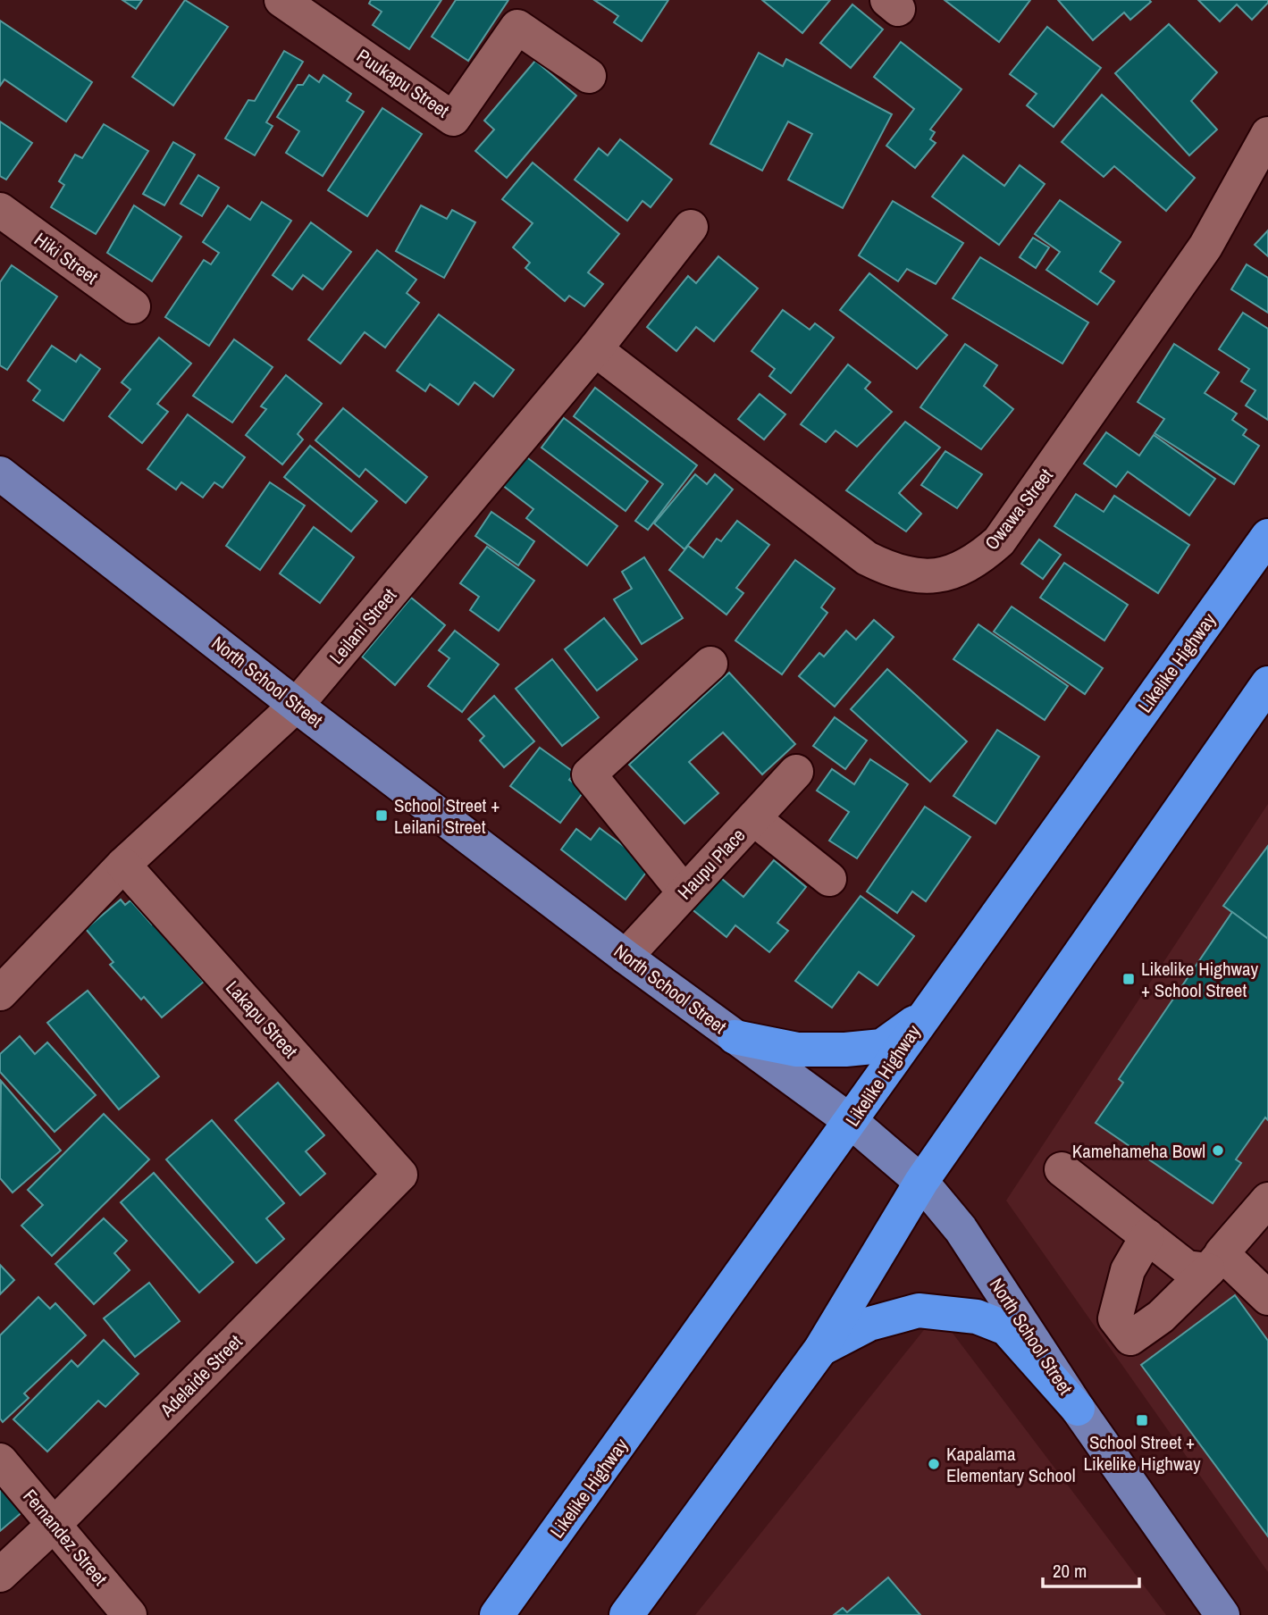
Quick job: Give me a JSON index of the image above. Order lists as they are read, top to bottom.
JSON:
{
  "streets": {
    "highway": ["Likelike Highway"],
    "main road": ["North School Street"],
    "street": [
      "Puukapu Street",
      "Hiki Street",
      "Owawa Street",
      "Leilani Street",
      "Haupu Place",
      "Lakapu Street",
      "Adelaide Street",
      "Fernandez Street"
    ]
  },
  "crossings": [
    ["Owawa Street", "Leilani Street"],
    ["Leilani Street", "North School Street"],
    ["Leilani Street", "Lakapu Street"],
    ["Likelike Highway", "North School Street"],
    ["North School Street", "Haupu Place"],
    ["Lakapu Street", "Adelaide Street"],
    ["Adelaide Street", "Fernandez Street"]
  ],
  "places": {
    "transit": ["School Street + Leilani Street", "Likelike Highway + School Street", "School Street + Likelike Highway"],
    "other": ["Kamehameha Bowl", "Kapalama Elementary School"]
  },
  "scale_bar": "20 m"
}
